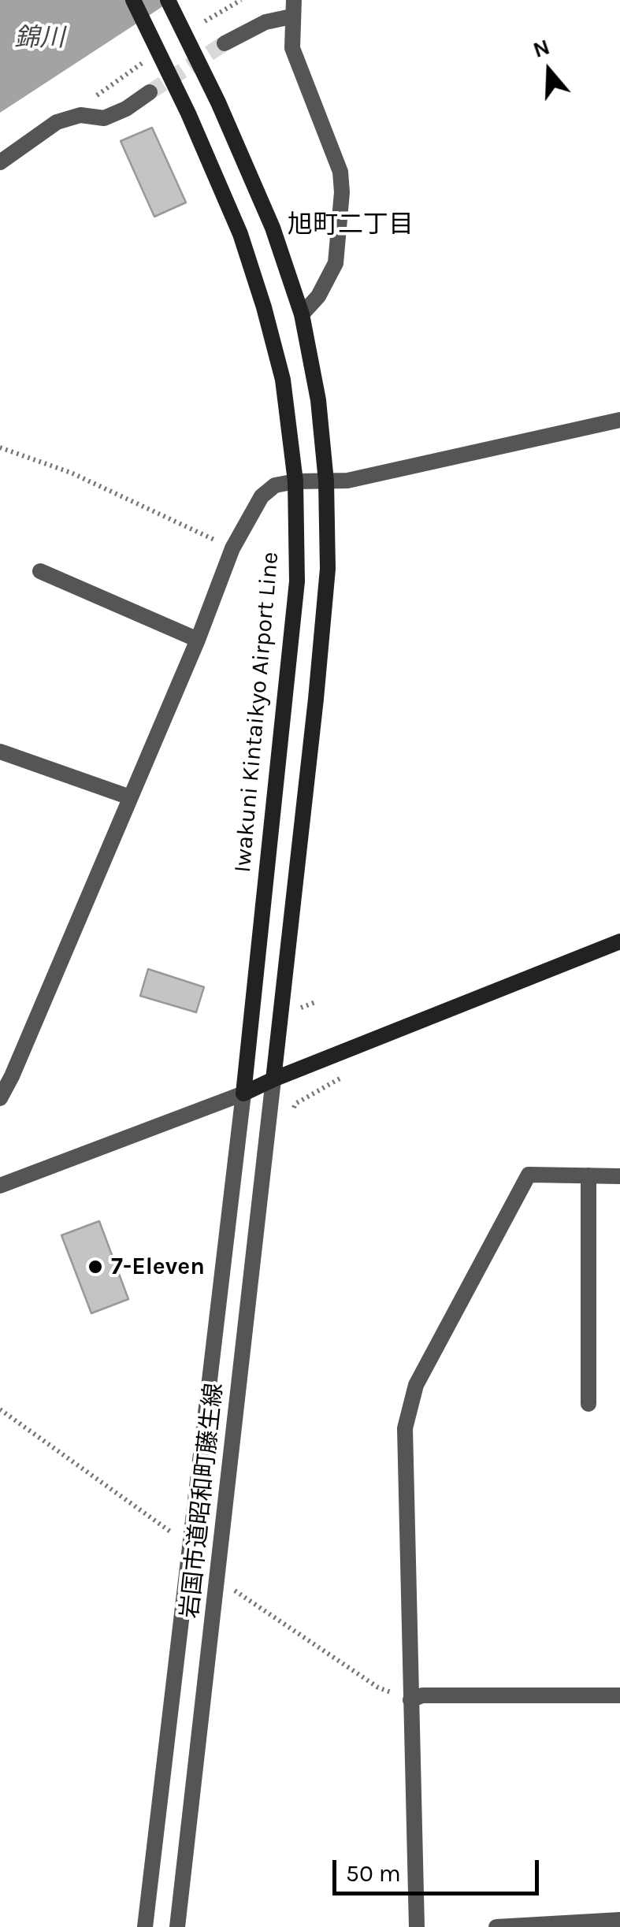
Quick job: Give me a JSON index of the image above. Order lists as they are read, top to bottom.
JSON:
{
  "streets": {
    "main road": ["Iwakuni Kintaikyo Airport Line"],
    "street": ["岩国市道昭和町藤生線"]
  },
  "crossings": [
    ["Iwakuni Kintaikyo Airport Line", "岩国市道昭和町藤生線"]
  ],
  "districts": ["旭町二丁目"],
  "water": ["錦川"],
  "places": ["7-Eleven"],
  "scale_bar": "50 m",
  "north": "top"
}
